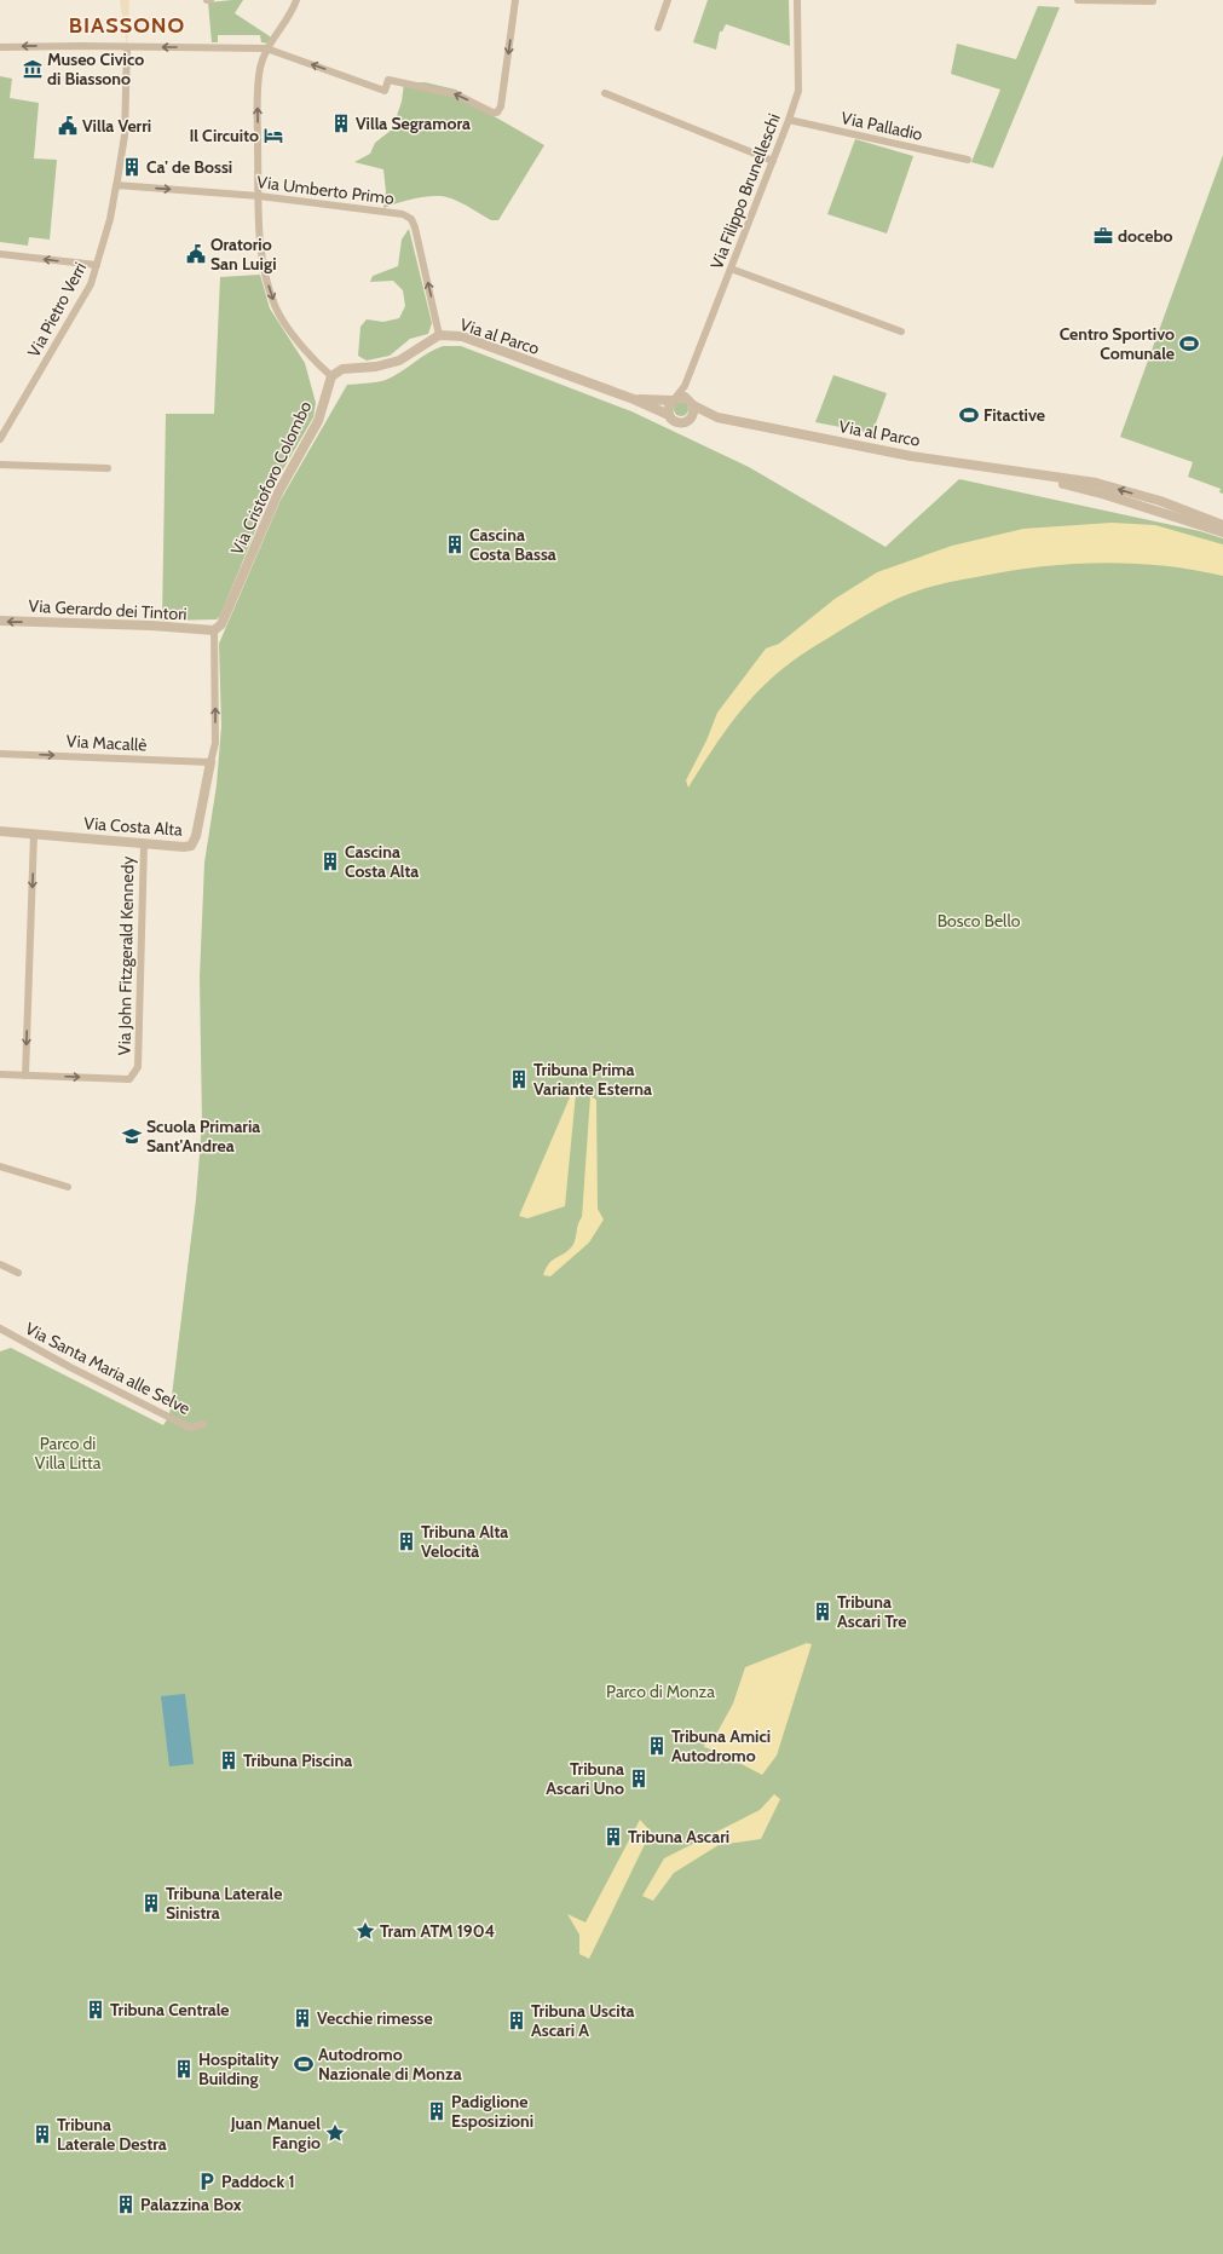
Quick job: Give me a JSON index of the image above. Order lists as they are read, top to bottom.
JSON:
{
  "streets": {
    "street": [
      "Via Palladio",
      "Via Umberto Primo",
      "Via Filippo Brunelleschi",
      "Via Pietro Verri",
      "Via al Parco",
      "Via Cristoforo Colombo",
      "Via Gerardo dei Tintori",
      "Via Macallè",
      "Via Costa Alta",
      "Via John Fitzgerald Kennedy",
      "Via Santa Maria alle Selve"
    ]
  },
  "crossings": [
    ["Via Palladio", "Via Filippo Brunelleschi"],
    ["Via Umberto Primo", "Via Pietro Verri"],
    ["Via Umberto Primo", "Via al Parco"],
    ["Via Filippo Brunelleschi", "Via al Parco"],
    ["Via al Parco", "Via Cristoforo Colombo"],
    ["Via Cristoforo Colombo", "Via Gerardo dei Tintori"],
    ["Via Cristoforo Colombo", "Via Costa Alta"],
    ["Via Gerardo dei Tintori", "Via Costa Alta"],
    ["Via Macallè", "Via Costa Alta"],
    ["Via Costa Alta", "Via John Fitzgerald Kennedy"]
  ],
  "one_way": ["Via Gerardo dei Tintori", "Via Macallè"],
  "districts": ["BIASSONO"],
  "parks": ["Bosco Bello", "Parco di Villa Litta", "Parco di Monza"],
  "places": {
    "museum": ["Museo Civico di Biassono"],
    "building": [
      "Villa Segramora",
      "Ca' de Bossi",
      "Cascina Costa Bassa",
      "Cascina Costa Alta",
      "Tribuna Prima Variante Esterna",
      "Tribuna Alta Velocità",
      "Tribuna Ascari Tre",
      "Tribuna Amici Autodromo",
      "Tribuna Piscina",
      "Tribuna Ascari Uno",
      "Tribuna Ascari",
      "Tribuna Laterale Sinistra",
      "Tribuna Centrale",
      "Vecchie rimesse",
      "Tribuna Uscita Ascari A",
      "Hospitality Building",
      "Padiglione Esposizioni",
      "Tribuna Laterale Destra",
      "Palazzina Box"
    ],
    "public building": ["Villa Verri", "Oratorio San Luigi"],
    "hotel": ["Il Circuito"],
    "office": ["docebo"],
    "sports": ["Centro Sportivo Comunale", "Fitactive", "Autodromo Nazionale di Monza"],
    "school or university": ["Scuola Primaria Sant'Andrea"],
    "place": ["Tram ATM 1904", "Juan Manuel Fangio"],
    "parking": ["Paddock 1"]
  }
}
